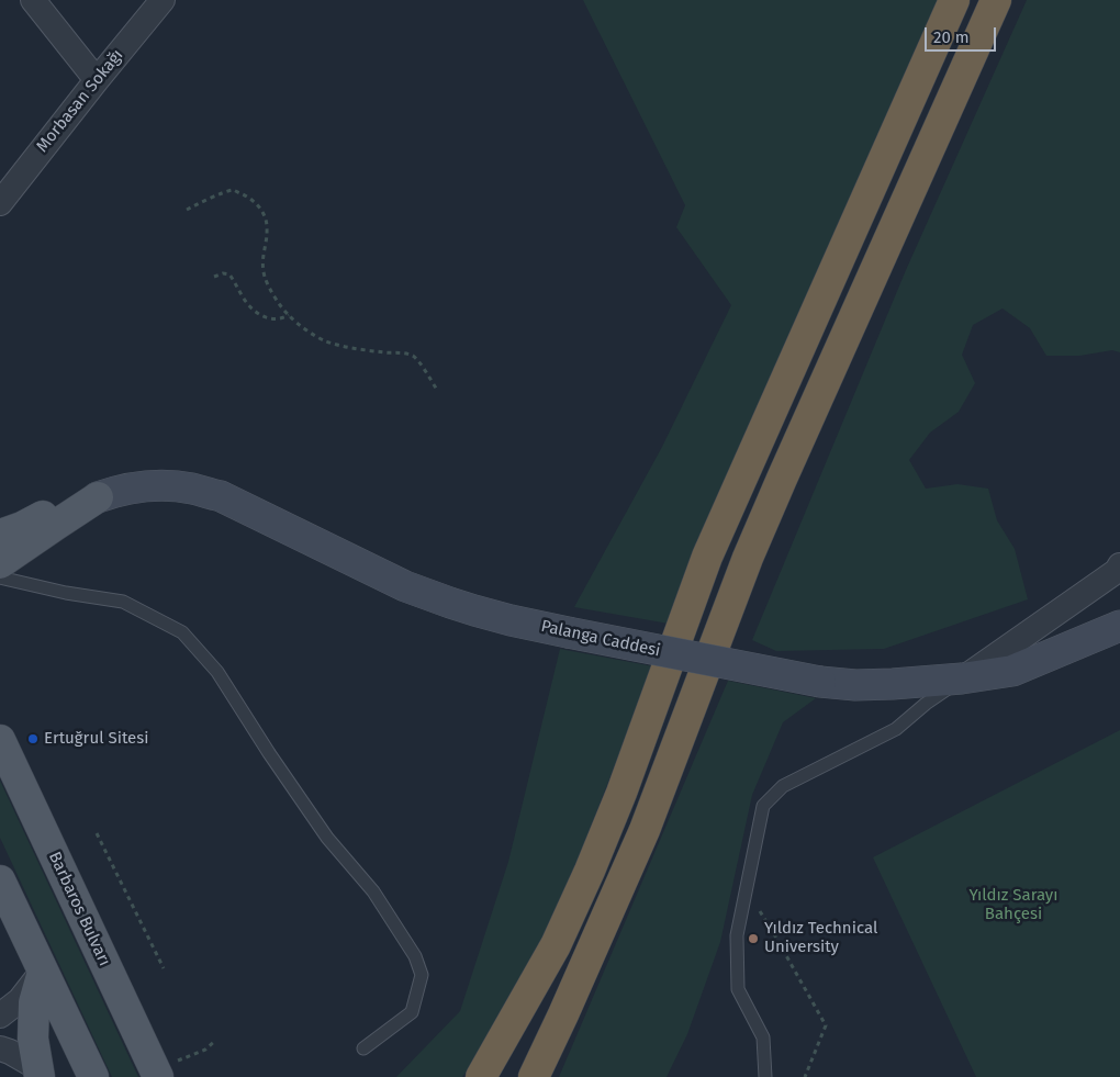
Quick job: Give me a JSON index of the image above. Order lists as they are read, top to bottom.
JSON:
{
  "streets": {
    "main road": ["Palanga Caddesi", "Barbaros Bulvarı"],
    "street": ["Morbasan Sokağı"]
  },
  "parks": ["Yıldız Sarayı Bahçesi"],
  "places": ["Ertuğrul Sitesi", "Yıldız Technical University"],
  "scale_bar": "20 m"
}
